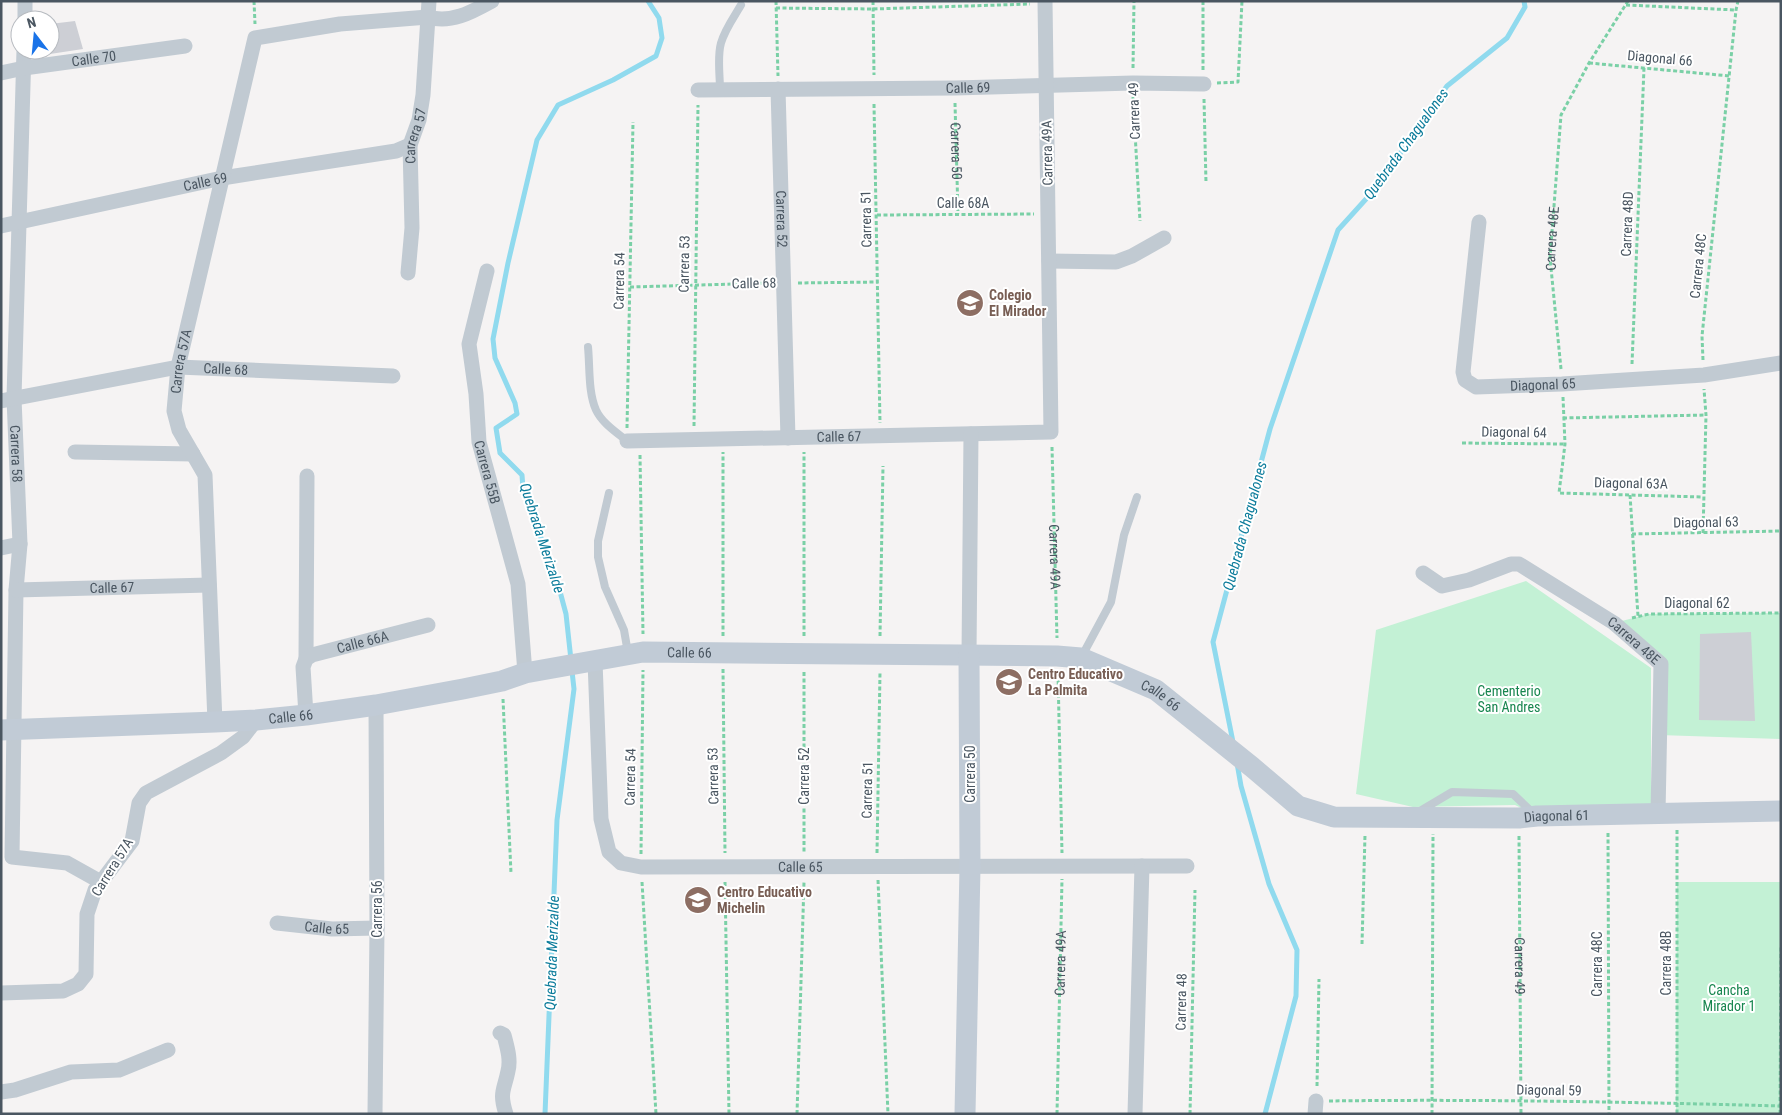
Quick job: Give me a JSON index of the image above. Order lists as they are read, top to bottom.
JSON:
{
  "streets": {
    "street": [
      "Calle 70",
      "Calle 69",
      "Carrera 57",
      "Carrera 50",
      "Carrera 49A",
      "Carrera 52",
      "Carrera 48E",
      "Calle 68",
      "Carrera 57A",
      "Diagonal 65",
      "Calle 67",
      "Carrera 58",
      "Carrera 55B",
      "Calle 66A",
      "Calle 66",
      "Diagonal 61",
      "Calle 65",
      "Carrera 56"
    ],
    "path": [
      "Diagonal 66",
      "Carrera 49",
      "Calle 68A",
      "Carrera 51",
      "Carrera 48D",
      "Carrera 53",
      "Carrera 48C",
      "Carrera 54",
      "Diagonal 64",
      "Diagonal 63A",
      "Diagonal 63",
      "Diagonal 62",
      "Carrera 48B",
      "Carrera 48",
      "Diagonal 59"
    ]
  },
  "crossings": [
    ["Diagonal 66", "Carrera 48D"],
    ["Diagonal 66", "Carrera 48E"],
    ["Diagonal 66", "Carrera 48C"],
    ["Calle 70", "Carrera 58"],
    ["Calle 69", "Carrera 49"],
    ["Calle 69", "Carrera 57"],
    ["Calle 69", "Carrera 50"],
    ["Calle 69", "Carrera 49A"],
    ["Calle 69", "Carrera 52"],
    ["Calle 69", "Carrera 51"],
    ["Calle 69", "Carrera 53"],
    ["Calle 69", "Carrera 57A"],
    ["Calle 69", "Carrera 58"],
    ["Carrera 49", "Diagonal 61"],
    ["Carrera 49", "Diagonal 59"],
    ["Carrera 50", "Calle 68A"],
    ["Carrera 50", "Calle 67"],
    ["Carrera 50", "Calle 66"],
    ["Carrera 50", "Calle 65"],
    ["Carrera 49A", "Calle 68A"],
    ["Carrera 49A", "Calle 67"],
    ["Carrera 49A", "Calle 66"],
    ["Carrera 49A", "Calle 65"],
    ["Calle 68A", "Carrera 51"],
    ["Carrera 52", "Calle 68"],
    ["Carrera 52", "Calle 67"],
    ["Carrera 52", "Calle 66"],
    ["Carrera 52", "Calle 65"],
    ["Carrera 51", "Calle 68"],
    ["Carrera 51", "Calle 67"],
    ["Carrera 51", "Calle 66"],
    ["Carrera 51", "Calle 65"],
    ["Carrera 48D", "Diagonal 65"],
    ["Carrera 48E", "Diagonal 65"],
    ["Carrera 48E", "Diagonal 64"],
    ["Carrera 48E", "Diagonal 63A"],
    ["Carrera 48E", "Diagonal 62"],
    ["Carrera 48E", "Diagonal 61"],
    ["Carrera 48E", "Carrera 48B"],
    ["Carrera 53", "Calle 68"],
    ["Carrera 53", "Calle 67"],
    ["Carrera 53", "Calle 66"],
    ["Carrera 53", "Calle 65"],
    ["Carrera 48C", "Diagonal 65"],
    ["Carrera 48C", "Diagonal 63A"],
    ["Carrera 48C", "Diagonal 63"],
    ["Carrera 48C", "Diagonal 61"],
    ["Carrera 48C", "Diagonal 59"],
    ["Carrera 54", "Calle 68"],
    ["Carrera 54", "Calle 67"],
    ["Carrera 54", "Calle 66"],
    ["Carrera 54", "Calle 65"],
    ["Calle 68", "Carrera 57A"],
    ["Calle 68", "Carrera 58"],
    ["Carrera 57A", "Calle 67"],
    ["Carrera 57A", "Carrera 58"],
    ["Carrera 57A", "Calle 66"],
    ["Calle 67", "Carrera 58"],
    ["Carrera 58", "Calle 66"],
    ["Carrera 55B", "Calle 66"],
    ["Calle 66", "Diagonal 61"],
    ["Calle 66", "Calle 65"],
    ["Calle 66", "Carrera 56"],
    ["Diagonal 61", "Carrera 48B"],
    ["Calle 65", "Carrera 56"],
    ["Carrera 48B", "Diagonal 59"]
  ],
  "water": ["Quebrada Chagualones", "Quebrada Merizalde"],
  "parks": ["Cementerio San Andres", "Cancha Mirador 1"],
  "places": {
    "school or university": ["Colegio El Mirador", "Centro Educativo La Palmita", "Centro Educativo Michelin"]
  },
  "north": "top"
}
